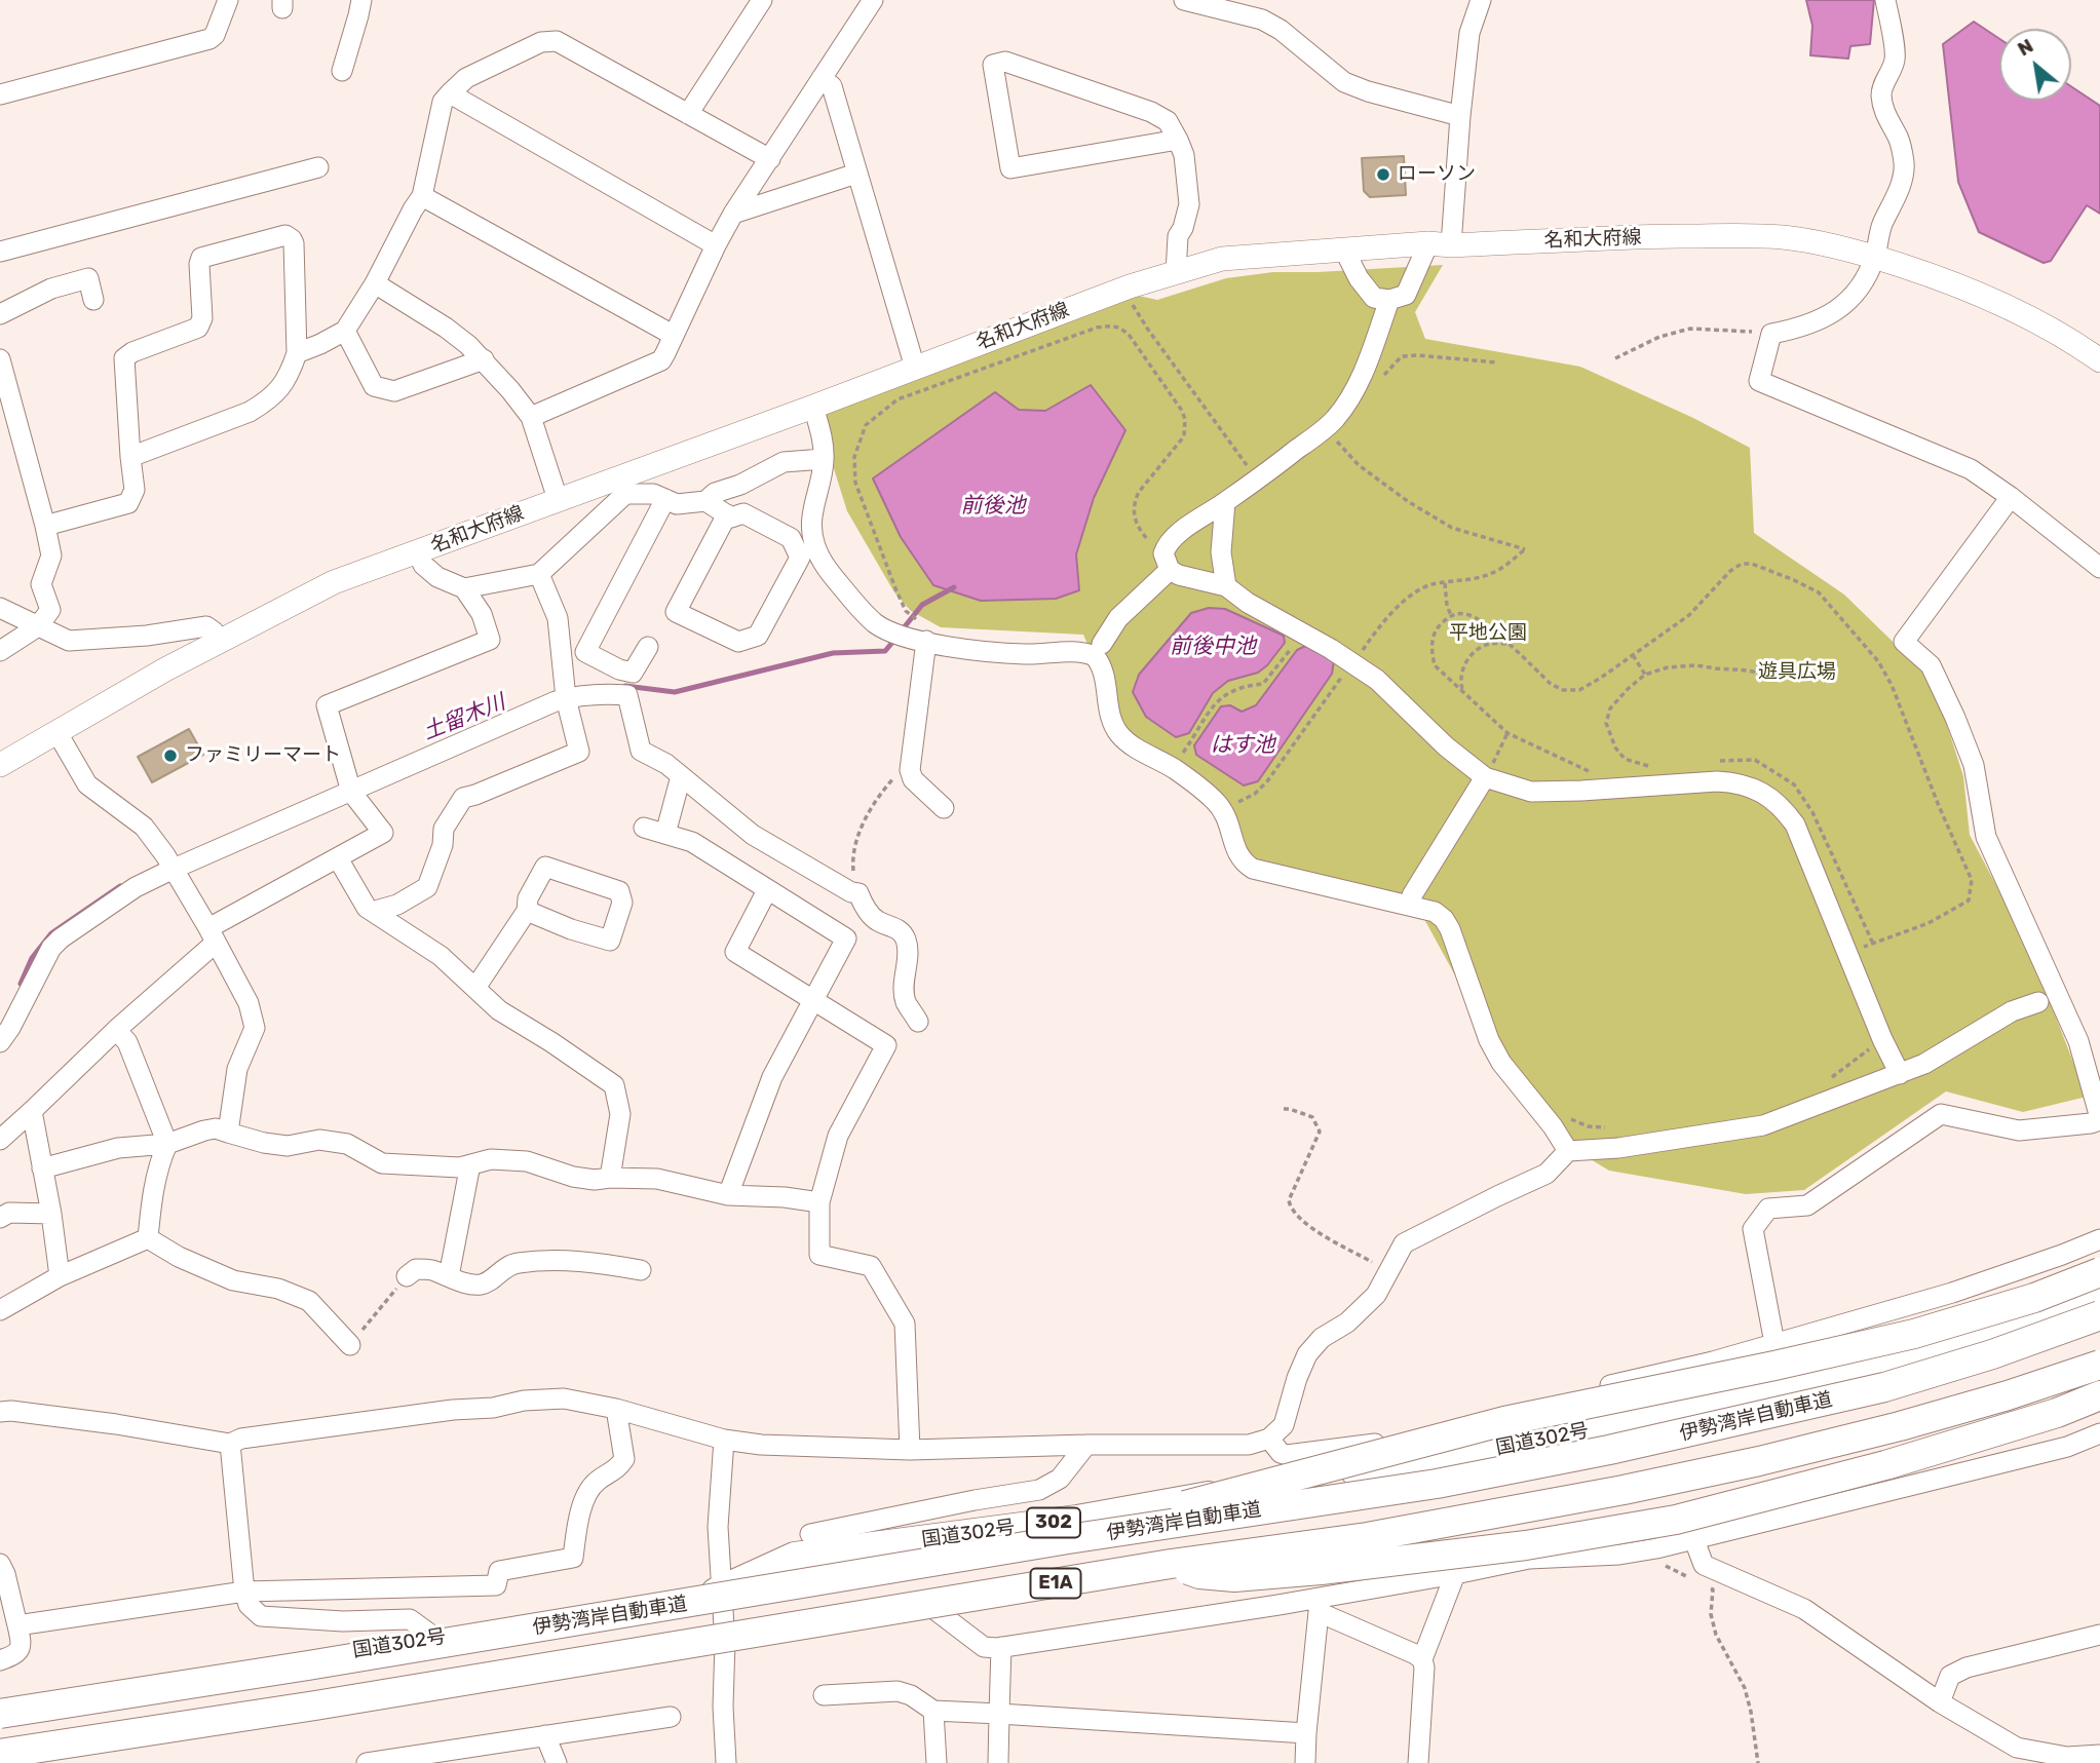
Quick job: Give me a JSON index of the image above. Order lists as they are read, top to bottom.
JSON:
{
  "streets": {
    "highway": [
      "伊勢湾岸自動車道",
      "国道302号",
      "302",
      "E1A"
    ],
    "main road": ["名和大府線"]
  },
  "water": [
    "前後池",
    "前後中池",
    "土留木川",
    "はす池"
  ],
  "parks": ["平地公園", "遊具広場"],
  "places": ["ローソン", "ファミリーマート"],
  "north": "top left"
}
